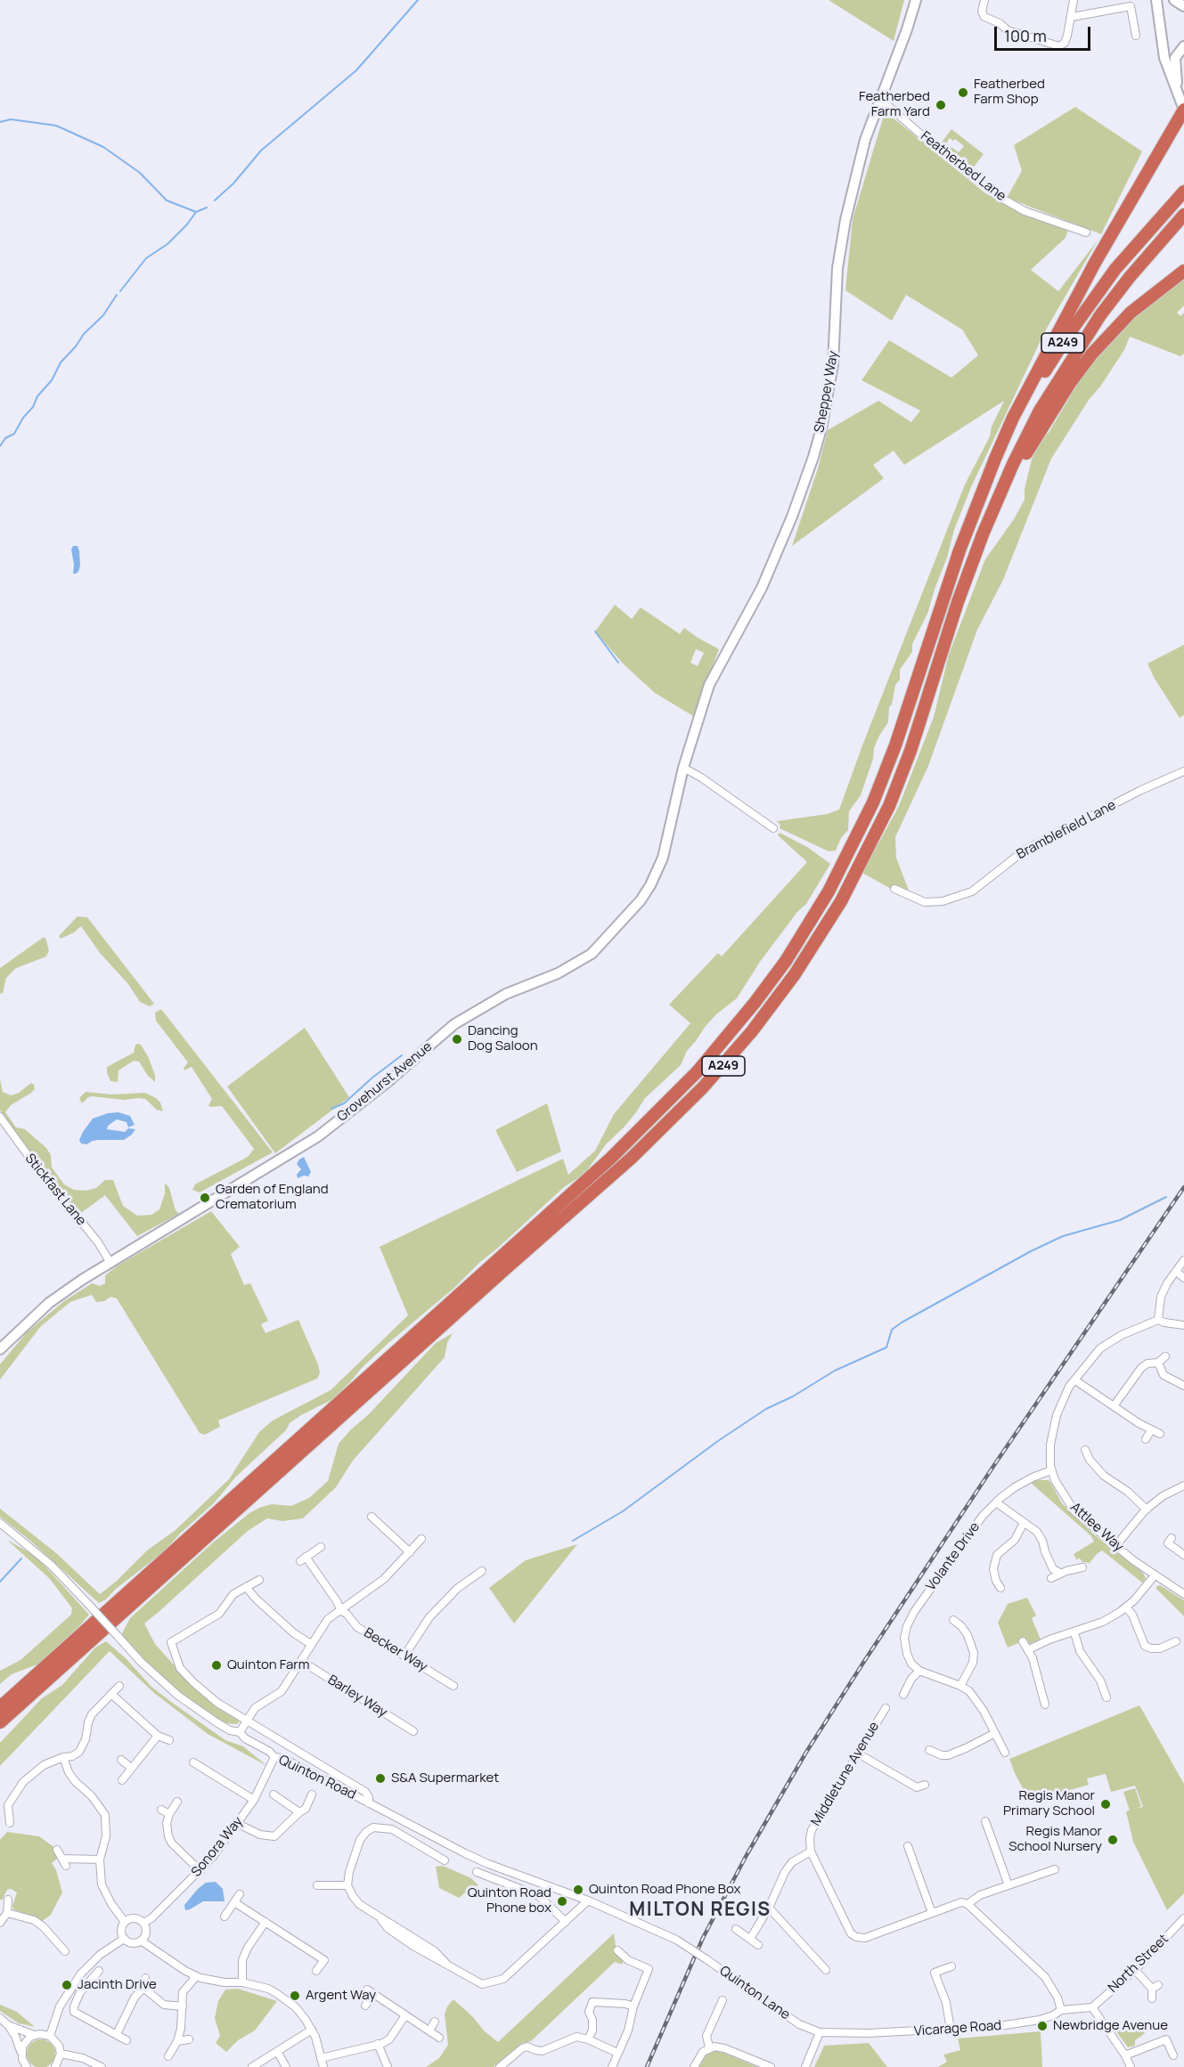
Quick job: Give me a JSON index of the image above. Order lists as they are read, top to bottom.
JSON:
{
  "streets": {
    "highway": ["A249"],
    "street": [
      "Featherbed Lane",
      "Sheppey Way",
      "Bramblefield Lane",
      "Grovehurst Avenue",
      "Stickfast Lane",
      "Attlee Way",
      "Volante Drive",
      "Becker Way",
      "Barley Way",
      "Middletune Avenue",
      "Quinton Road",
      "Sonora Way",
      "North Street",
      "Quinton Lane",
      "Vicarage Road"
    ]
  },
  "crossings": [
    ["Featherbed Lane", "Sheppey Way"],
    ["Sheppey Way", "Grovehurst Avenue"],
    ["Grovehurst Avenue", "Stickfast Lane"],
    ["Attlee Way", "Volante Drive"],
    ["Quinton Road", "Sonora Way"],
    ["Quinton Road", "Quinton Lane"],
    ["North Street", "Vicarage Road"],
    ["Quinton Lane", "Vicarage Road"]
  ],
  "districts": ["MILTON REGIS"],
  "places": [
    "Featherbed Farm Shop",
    "Featherbed Farm Yard",
    "Dancing Dog Saloon",
    "Garden of England Crematorium",
    "Quinton Farm",
    "S&A Supermarket",
    "Regis Manor Primary School",
    "Regis Manor School Nursery",
    "Quinton Road Phone Box",
    "Quinton Road Phone box",
    "Jacinth Drive",
    "Argent Way",
    "Newbridge Avenue"
  ],
  "scale_bar": "100 m"
}
